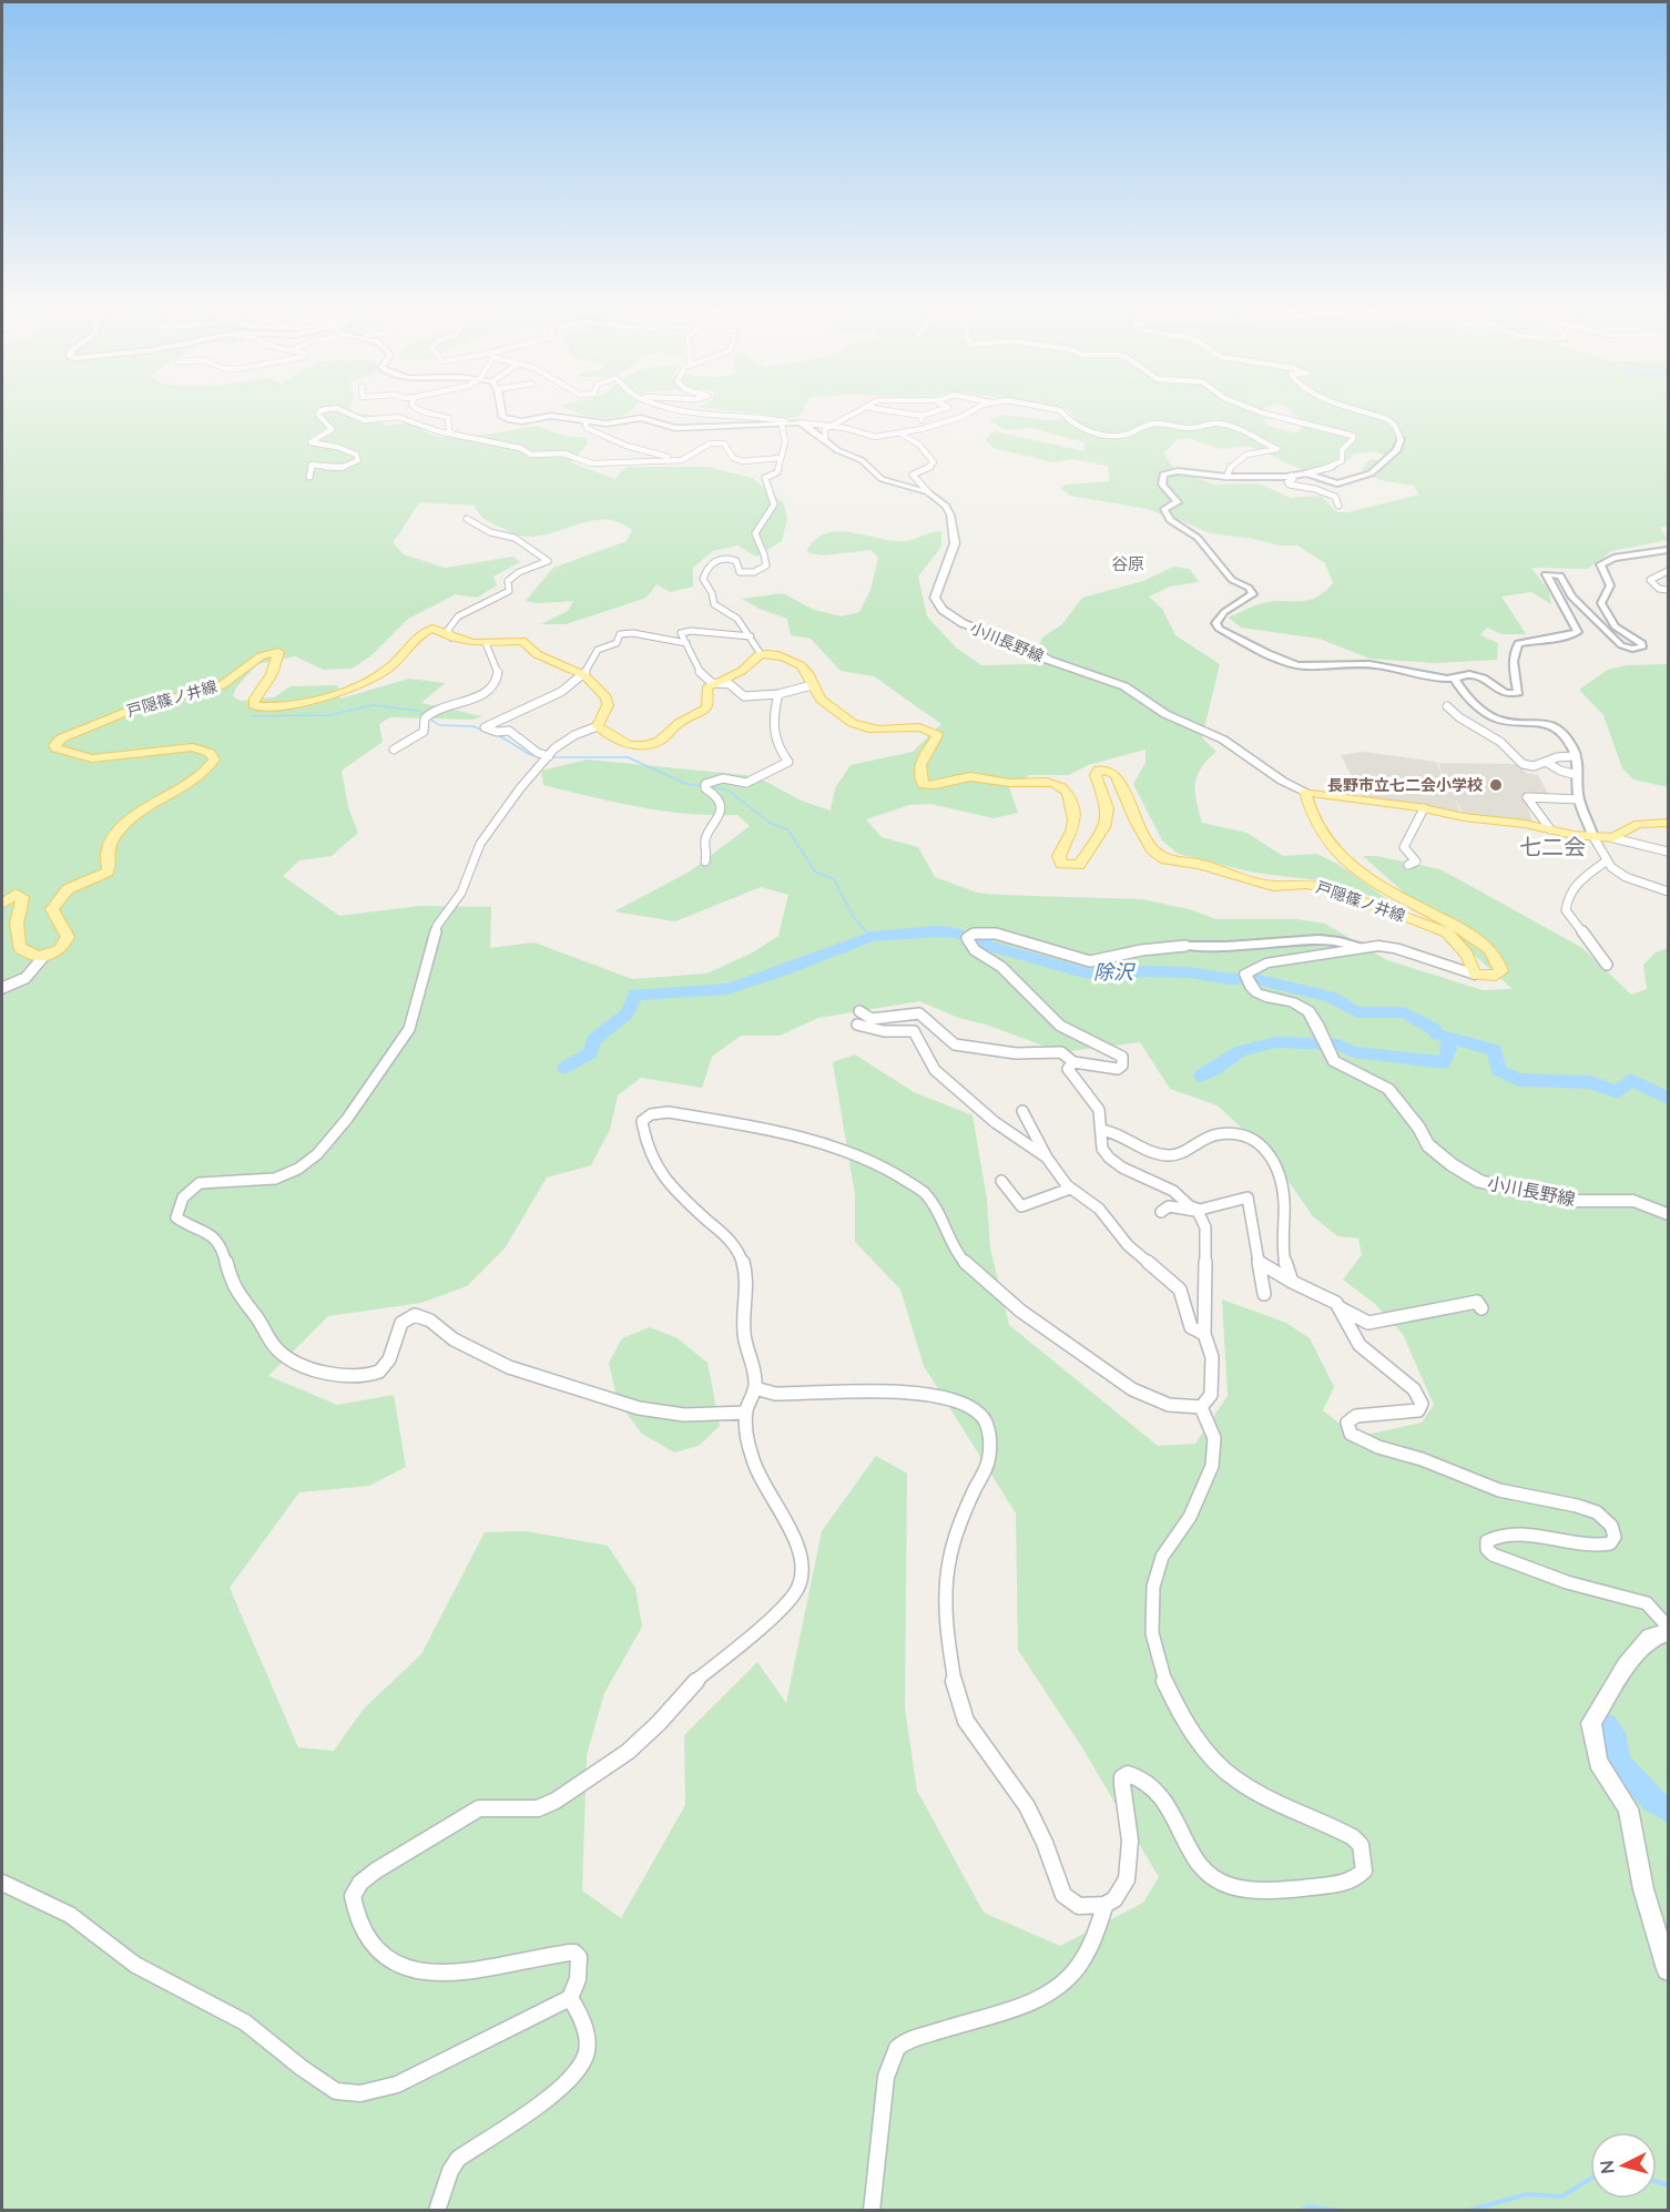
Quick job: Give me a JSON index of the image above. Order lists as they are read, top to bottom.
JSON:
{
  "streets": {
    "main road": ["小川長野線", "戸隠篠ノ井線"]
  },
  "crossings": [
    ["小川長野線", "戸隠篠ノ井線"]
  ],
  "districts": ["谷原", "七二会"],
  "water": ["除沢"],
  "places": ["長野市立七二会小学校"],
  "north": "left"
}
